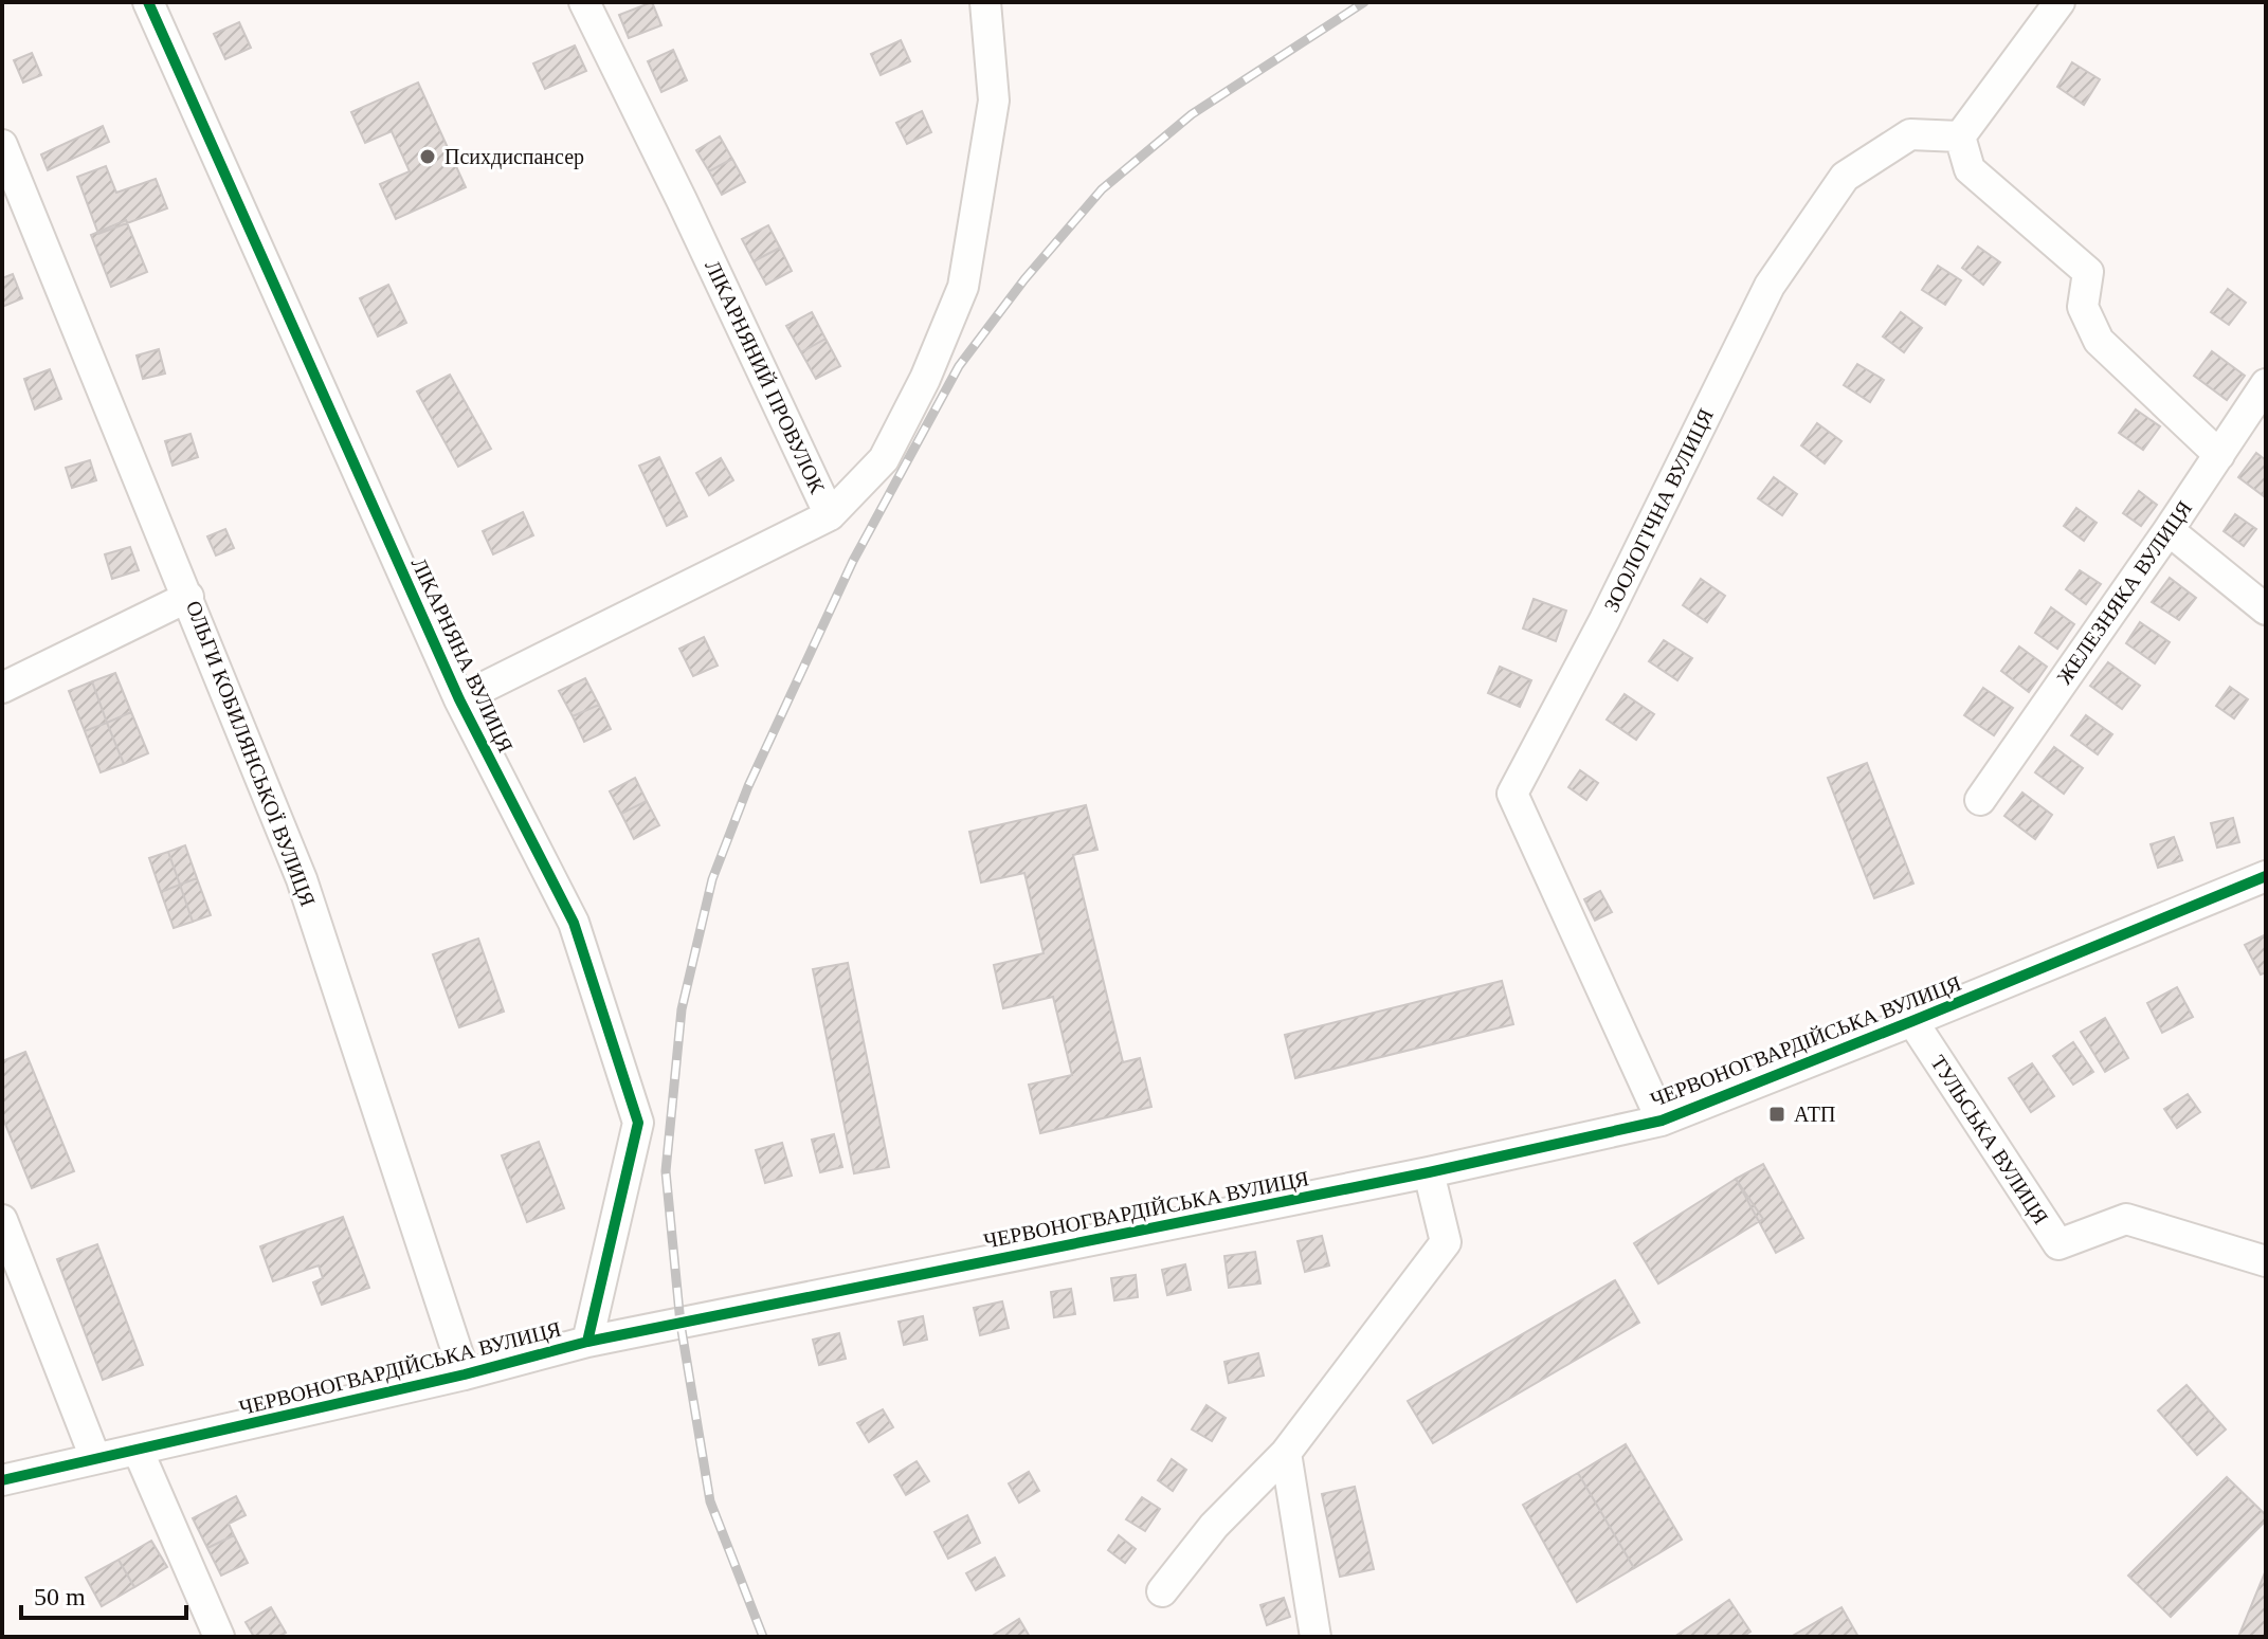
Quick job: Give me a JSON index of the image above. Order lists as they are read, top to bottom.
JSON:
{
  "streets": {
    "street": [
      "ЛІКАРНЯНИЙ ПРОВУЛОК",
      "ЗООЛОГІЧНА ВУЛИЦЯ",
      "ЖЕЛЕЗНЯКА ВУЛИЦЯ",
      "ЛІКАРНЯНА ВУЛИЦЯ",
      "ОЛЬГИ КОБИЛЯНСЬКОЇ ВУЛИЦЯ",
      "ЧЕРВОНОГВАРДІЙСЬКА ВУЛИЦЯ",
      "ТУЛЬСЬКА ВУЛИЦЯ"
    ]
  },
  "crossings": [
    ["ЛІКАРНЯНИЙ ПРОВУЛОК", "ЛІКАРНЯНА ВУЛИЦЯ"],
    ["ЗООЛОГІЧНА ВУЛИЦЯ", "ЧЕРВОНОГВАРДІЙСЬКА ВУЛИЦЯ"],
    ["ЛІКАРНЯНА ВУЛИЦЯ", "ЧЕРВОНОГВАРДІЙСЬКА ВУЛИЦЯ"],
    ["ОЛЬГИ КОБИЛЯНСЬКОЇ ВУЛИЦЯ", "ЧЕРВОНОГВАРДІЙСЬКА ВУЛИЦЯ"],
    ["ЧЕРВОНОГВАРДІЙСЬКА ВУЛИЦЯ", "ТУЛЬСЬКА ВУЛИЦЯ"]
  ],
  "places": {
    "other": ["Психдиспансер"],
    "transit": ["АТП"]
  },
  "scale_bar": "50 m"
}
